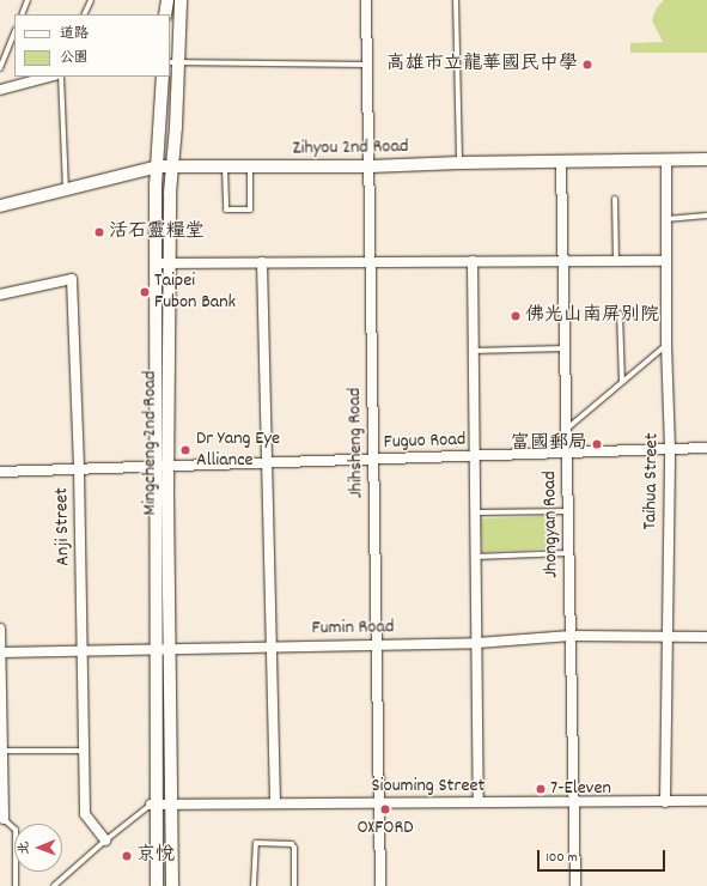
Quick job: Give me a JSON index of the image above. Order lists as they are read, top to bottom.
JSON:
{
  "streets": {
    "street": [
      "Zihyou 2nd Road",
      "Fuguo Road",
      "Mingcheng 2nd Road",
      "Jhihsheng Road",
      "Taihua Street",
      "Jhongyan Road",
      "Anji Street",
      "Fumin Road",
      "Siouming Street"
    ]
  },
  "crossings": [
    ["Zihyou 2nd Road", "Mingcheng 2nd Road"],
    ["Zihyou 2nd Road", "Jhihsheng Road"],
    ["Zihyou 2nd Road", "Taihua Street"],
    ["Zihyou 2nd Road", "Jhongyan Road"],
    ["Fuguo Road", "Mingcheng 2nd Road"],
    ["Fuguo Road", "Jhihsheng Road"],
    ["Fuguo Road", "Taihua Street"],
    ["Fuguo Road", "Jhongyan Road"],
    ["Fuguo Road", "Anji Street"],
    ["Mingcheng 2nd Road", "Fumin Road"],
    ["Mingcheng 2nd Road", "Siouming Street"],
    ["Jhihsheng Road", "Fumin Road"],
    ["Jhihsheng Road", "Siouming Street"],
    ["Taihua Street", "Fumin Road"],
    ["Taihua Street", "Siouming Street"],
    ["Jhongyan Road", "Fumin Road"],
    ["Jhongyan Road", "Siouming Street"],
    ["Anji Street", "Fumin Road"]
  ],
  "places": [
    "高雄市立龍華國民中學",
    "活石靈糧堂",
    "Taipei Fubon Bank",
    "佛光山南屏別院",
    "富國郵局",
    "Dr Yang Eye Alliance",
    "7-Eleven",
    "OXFORD",
    "京悅"
  ],
  "legend": ["道路", "公園"],
  "scale_bar": "100 m",
  "north": "left"
}
